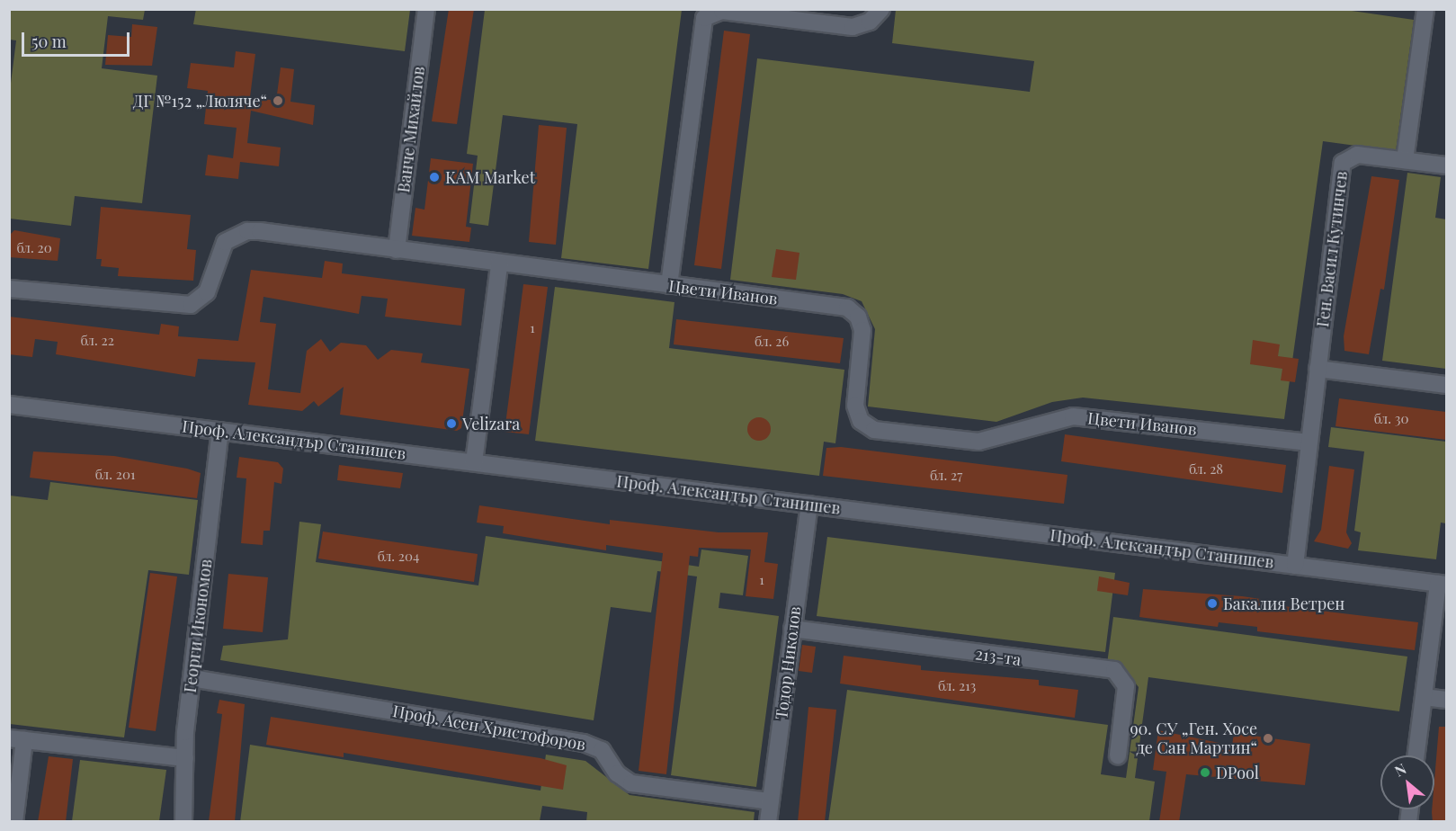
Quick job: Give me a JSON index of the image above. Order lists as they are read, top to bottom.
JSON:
{
  "streets": {
    "street": [
      "Ванче Михайлов",
      "Ген. Васил Кутинчев",
      "Цвети Иванов",
      "Проф. Александър Станишев",
      "Георги Икономов",
      "213-та",
      "Тодор Николов",
      "Проф. Асен Христофоров"
    ]
  },
  "crossings": [
    ["Ванче Михайлов", "Цвети Иванов"],
    ["Ген. Васил Кутинчев", "Цвети Иванов"],
    ["Ген. Васил Кутинчев", "Проф. Александър Станишев"],
    ["Проф. Александър Станишев", "Георги Икономов"],
    ["Проф. Александър Станишев", "Тодор Николов"],
    ["Георги Икономов", "Проф. Асен Христофоров"],
    ["213-та", "Тодор Николов"],
    ["Тодор Николов", "Проф. Асен Христофоров"]
  ],
  "places": [
    "ДГ №152 „Люляче“",
    "KAM Market",
    "Velizara",
    "Бакалия Ветрен",
    "90. СУ „Ген. Хосе де Сан Мартин“",
    "DPool"
  ],
  "house_numbers": [
    "бл. 20",
    "1",
    "бл. 22",
    "бл. 26",
    "бл. 30",
    "бл. 28",
    "бл. 201",
    "бл. 27",
    "бл. 204",
    "1",
    "бл. 213"
  ],
  "scale_bar": "50 m",
  "north": "top left"
}
